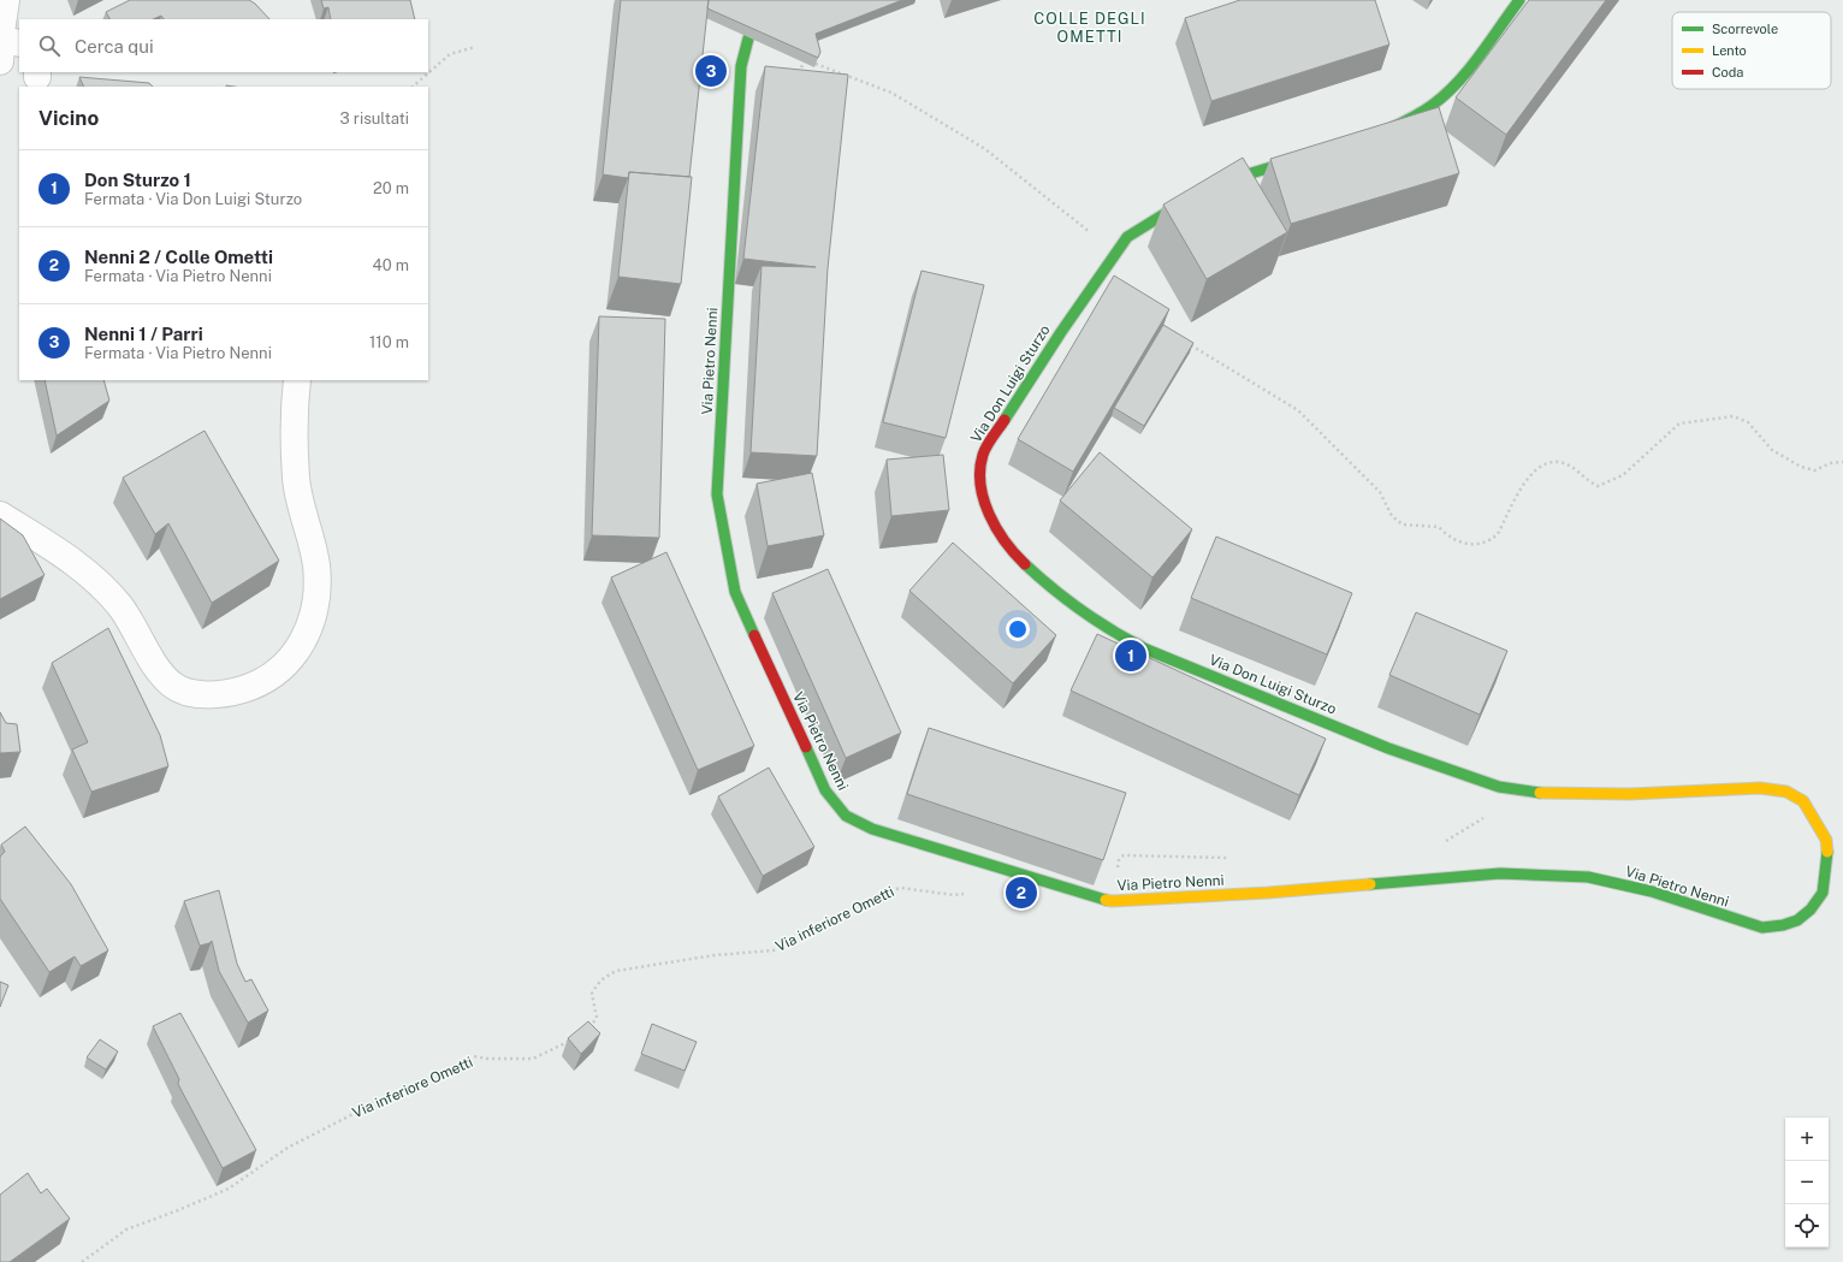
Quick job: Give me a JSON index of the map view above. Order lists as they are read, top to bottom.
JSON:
{
  "streets": {
    "street": ["Via Pietro Nenni", "Via Don Luigi Sturzo"],
    "path": ["Via inferiore Ometti"]
  },
  "crossings": [
    ["Via Pietro Nenni", "Via Don Luigi Sturzo"],
    ["Via Pietro Nenni", "Via inferiore Ometti"]
  ],
  "districts": ["COLLE DEGLI OMETTI"],
  "legend": ["Scorrevole", "Lento", "Coda"],
  "page": {
    "search": "Cerca qui",
    "pins": ["3", "1", "2"],
    "heading": ["Vicino", "3 risultati"],
    "list": [
      {
        "mark": "1",
        "name": "Don Sturzo 1",
        "note": "Fermata · Via Don Luigi Sturzo",
        "value": "20 m"
      },
      {
        "mark": "2",
        "name": "Nenni 2 / Colle Ometti",
        "note": "Fermata · Via Pietro Nenni",
        "value": "40 m"
      },
      {
        "mark": "3",
        "name": "Nenni 1 / Parri",
        "note": "Fermata · Via Pietro Nenni",
        "value": "110 m"
      }
    ],
    "map_buttons": ["+", "−"]
  }
}
